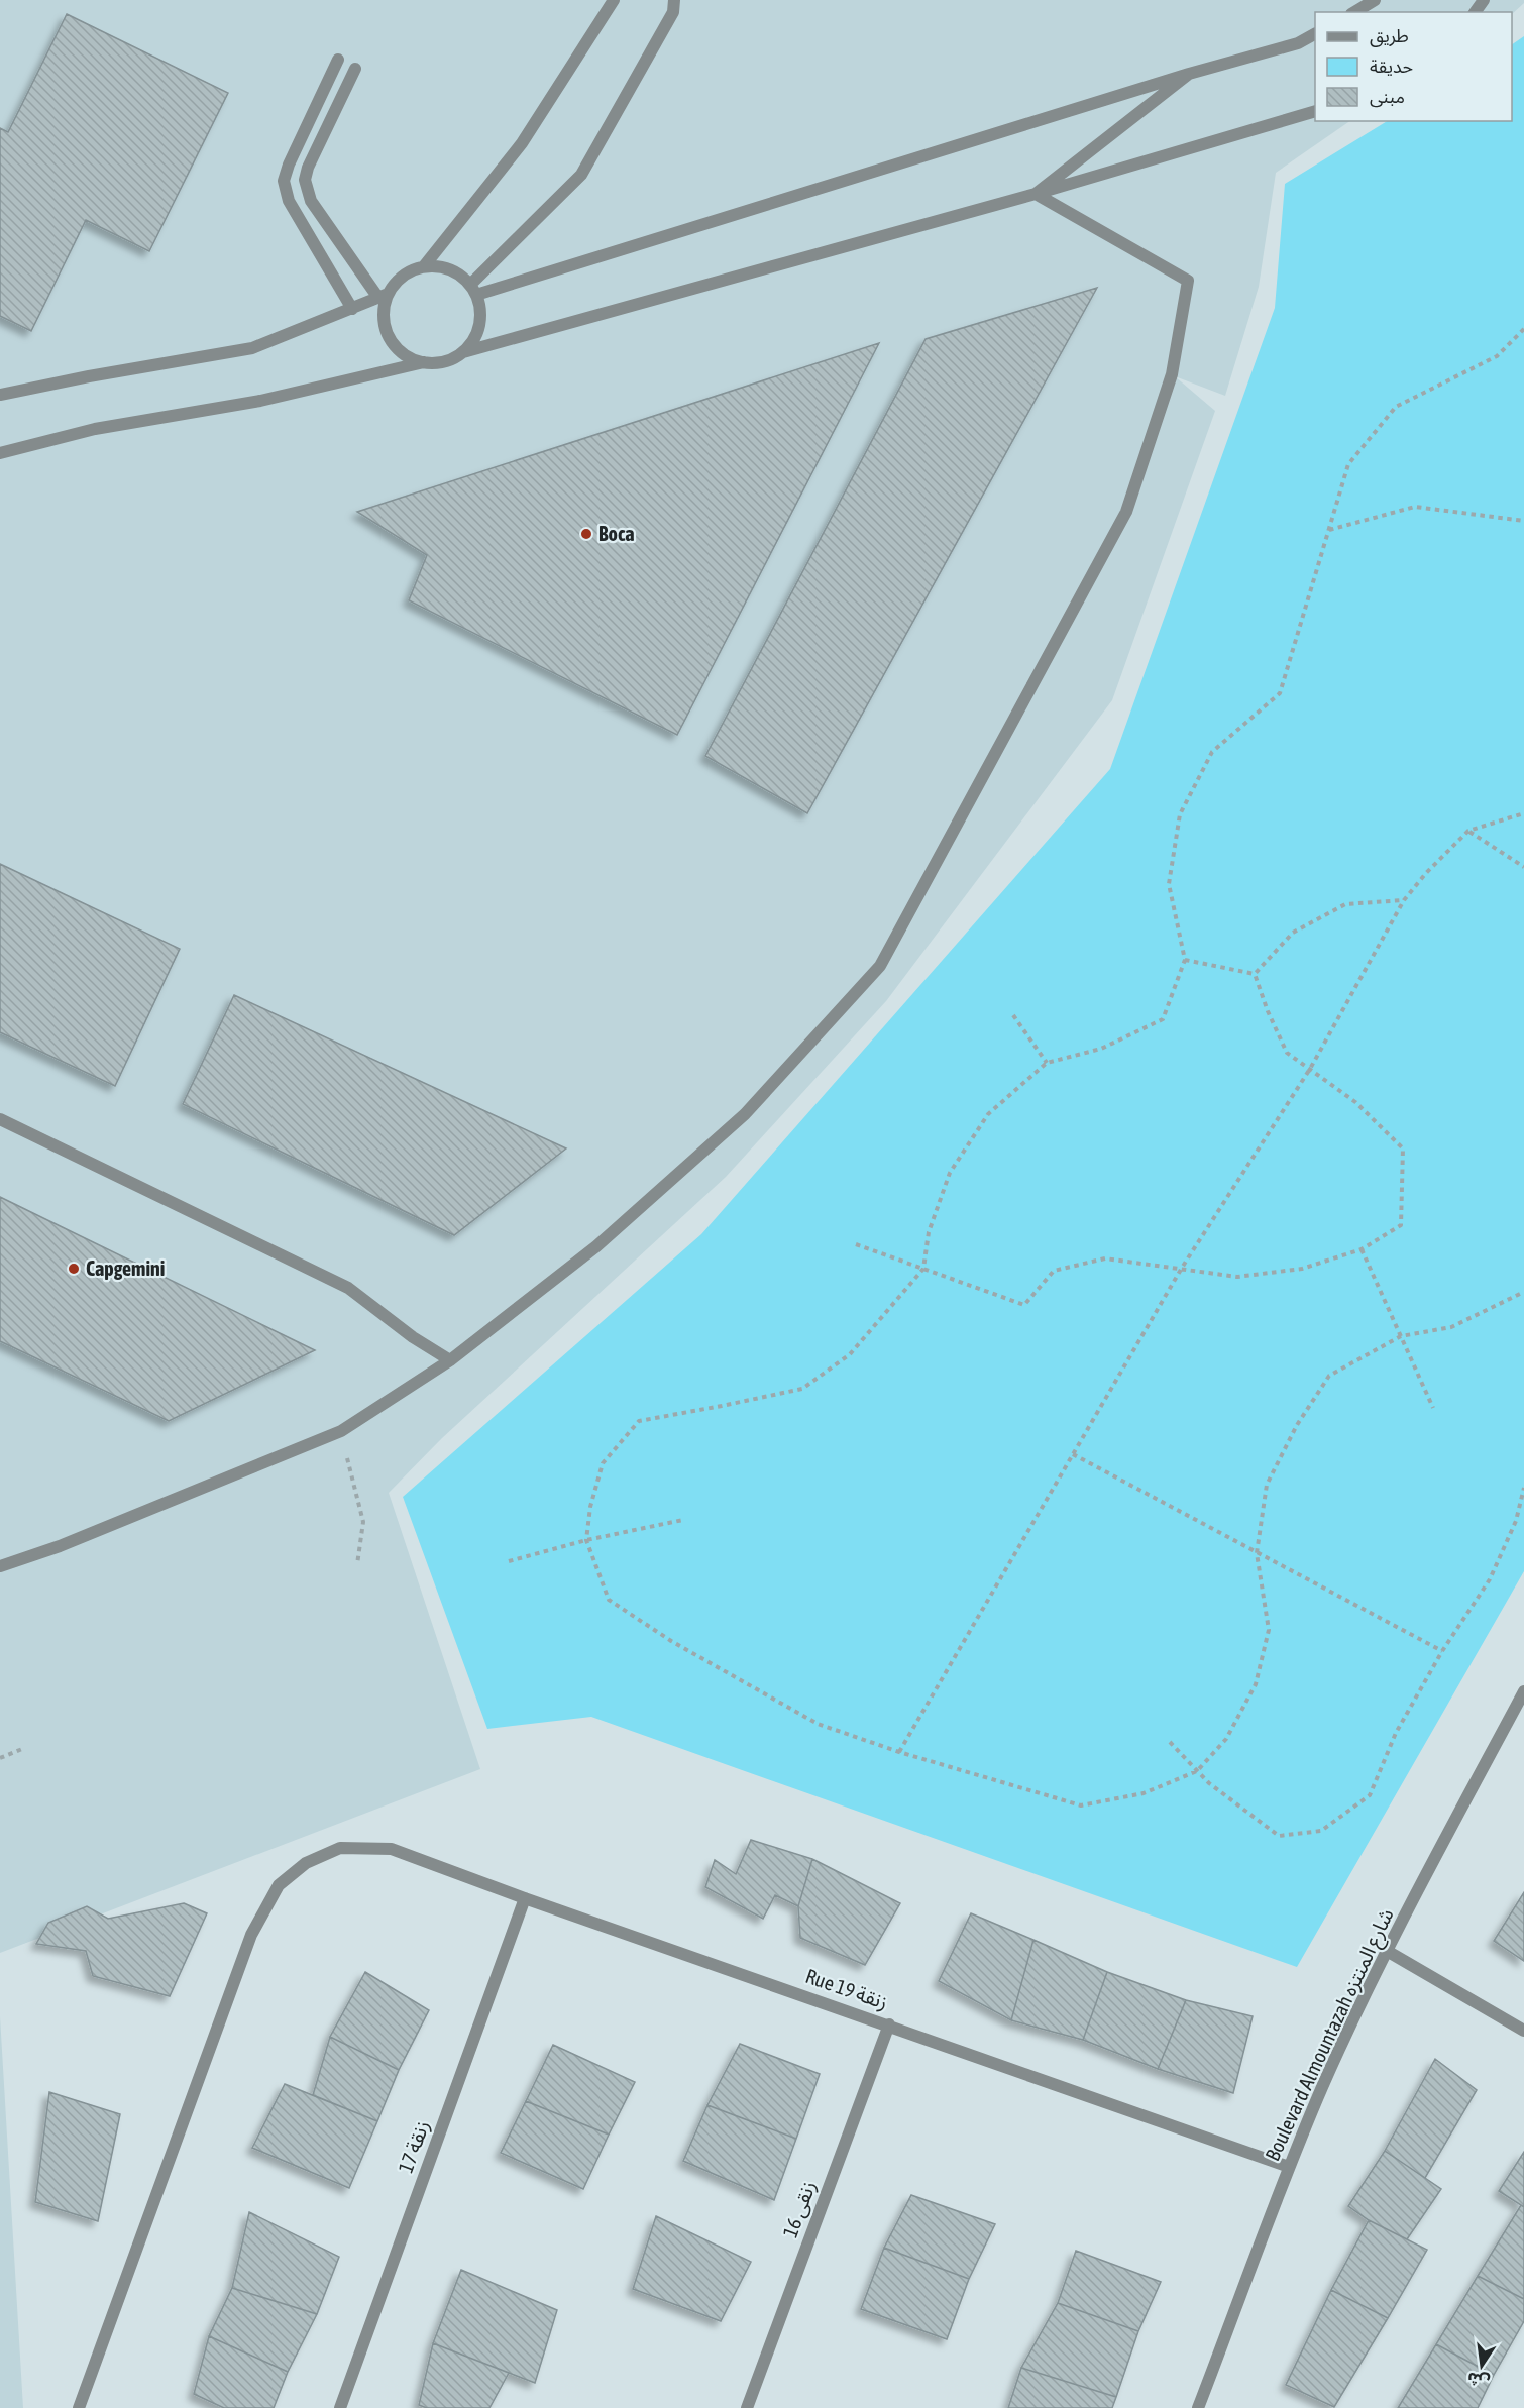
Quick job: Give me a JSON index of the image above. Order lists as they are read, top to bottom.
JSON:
{
  "streets": {
    "street": [
      "Rue 19 زنقة",
      "Boulevard Almountazah شارع المنتزه",
      "زنقة 17",
      "زنقى 16"
    ]
  },
  "crossings": [
    ["Rue 19 زنقة", "Boulevard Almountazah شارع المنتزه"],
    ["Rue 19 زنقة", "زنقة 17"],
    ["Rue 19 زنقة", "زنقى 16"]
  ],
  "places": ["Boca", "Capgemini"],
  "legend": ["طريق", "حديقة", "مبنى"],
  "north": "bottom"
}
